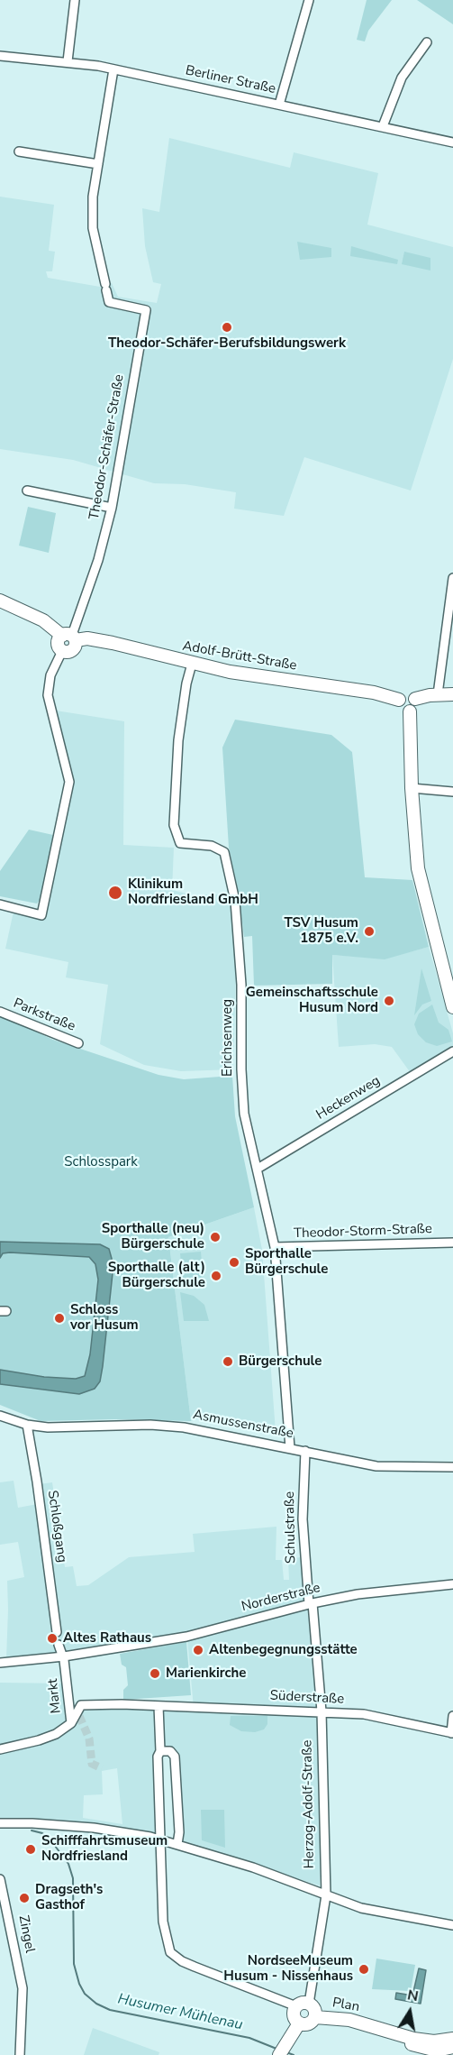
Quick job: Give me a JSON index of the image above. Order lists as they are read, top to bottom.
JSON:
{
  "streets": {
    "main road": ["Adolf-Brütt-Straße", "Herzog-Adolf-Straße", "Plan"],
    "street": [
      "Berliner Straße",
      "Theodor-Schäfer-Straße",
      "Parkstraße",
      "Erichsenweg",
      "Heckenweg",
      "Theodor-Storm-Straße",
      "Asmussenstraße",
      "Schloßgang",
      "Schulstraße",
      "Norderstraße",
      "Markt",
      "Süderstraße",
      "Zingel"
    ]
  },
  "crossings": [
    ["Theodor-Schäfer-Straße", "Adolf-Brütt-Straße"],
    ["Adolf-Brütt-Straße", "Erichsenweg"],
    ["Erichsenweg", "Heckenweg"],
    ["Erichsenweg", "Theodor-Storm-Straße"],
    ["Erichsenweg", "Asmussenstraße"],
    ["Asmussenstraße", "Schloßgang"],
    ["Asmussenstraße", "Schulstraße"],
    ["Schulstraße", "Norderstraße"],
    ["Schulstraße", "Herzog-Adolf-Straße"],
    ["Norderstraße", "Markt"],
    ["Norderstraße", "Herzog-Adolf-Straße"],
    ["Markt", "Süderstraße"],
    ["Süderstraße", "Herzog-Adolf-Straße"],
    ["Herzog-Adolf-Straße", "Plan"]
  ],
  "water": ["Husumer Mühlenau"],
  "parks": ["Schlosspark"],
  "places": [
    "Theodor-Schäfer-Berufsbildungswerk",
    "Klinikum Nordfriesland GmbH",
    "TSV Husum 1875 e.V.",
    "Gemeinschaftsschule Husum Nord",
    "Sporthalle (neu) Bürgerschule",
    "Sporthalle Bürgerschule",
    "Sporthalle (alt) Bürgerschule",
    "Schloss vor Husum",
    "Bürgerschule",
    "Altes Rathaus",
    "Altenbegegnungsstätte",
    "Marienkirche",
    "Schifffahrtsmuseum Nordfriesland",
    "Dragseth's Gasthof",
    "NordseeMuseum Husum - Nissenhaus"
  ],
  "north": "top"
}
